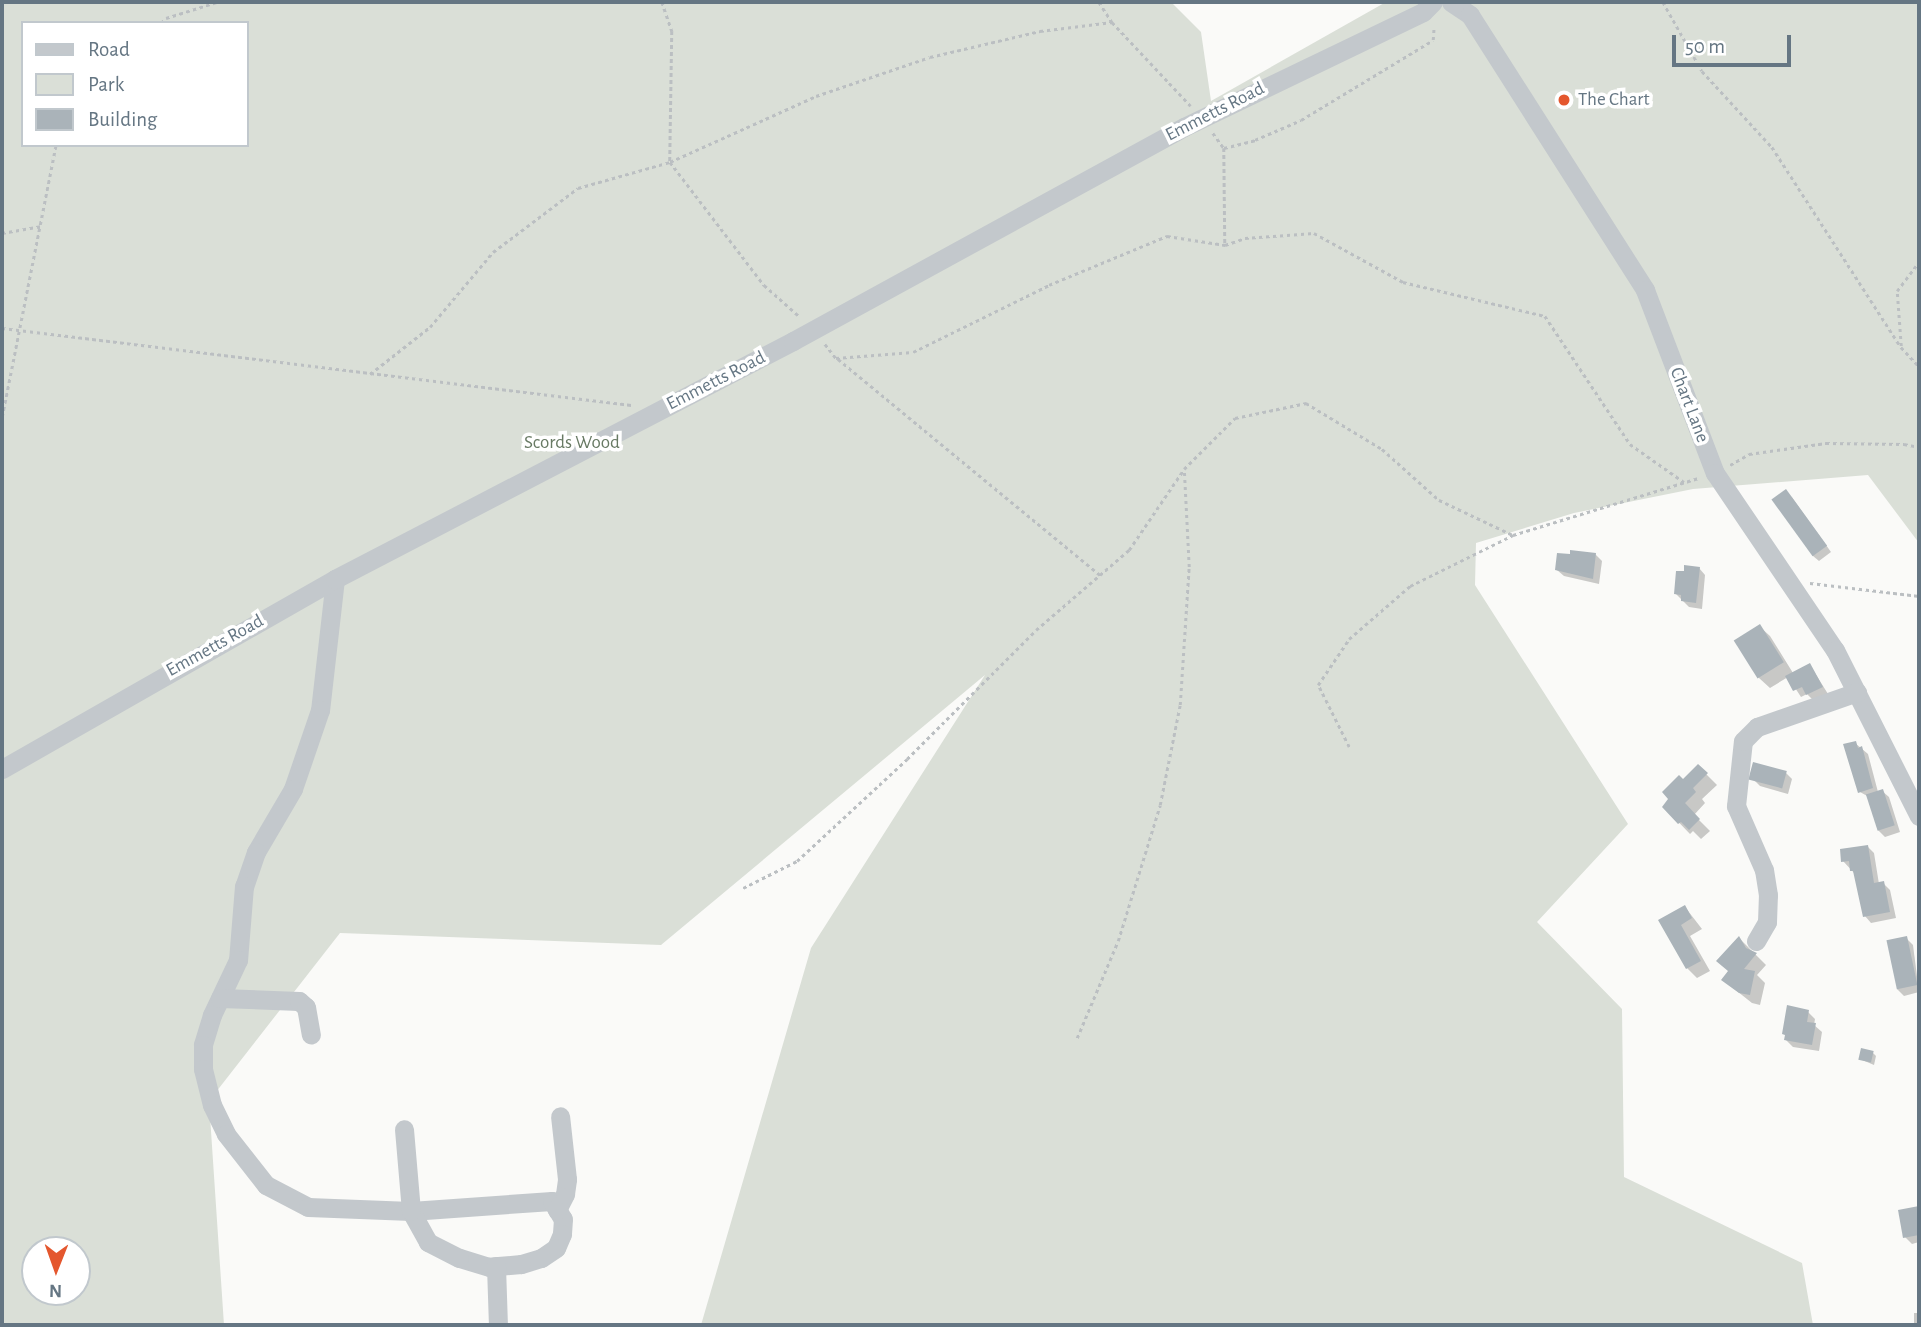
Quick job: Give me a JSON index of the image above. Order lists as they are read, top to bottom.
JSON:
{
  "streets": {
    "street": ["Emmetts Road", "Chart Lane"]
  },
  "parks": ["Scords Wood"],
  "places": ["The Chart"],
  "legend": ["Road", "Park", "Building"],
  "scale_bar": "50 m",
  "north": "bottom"
}
